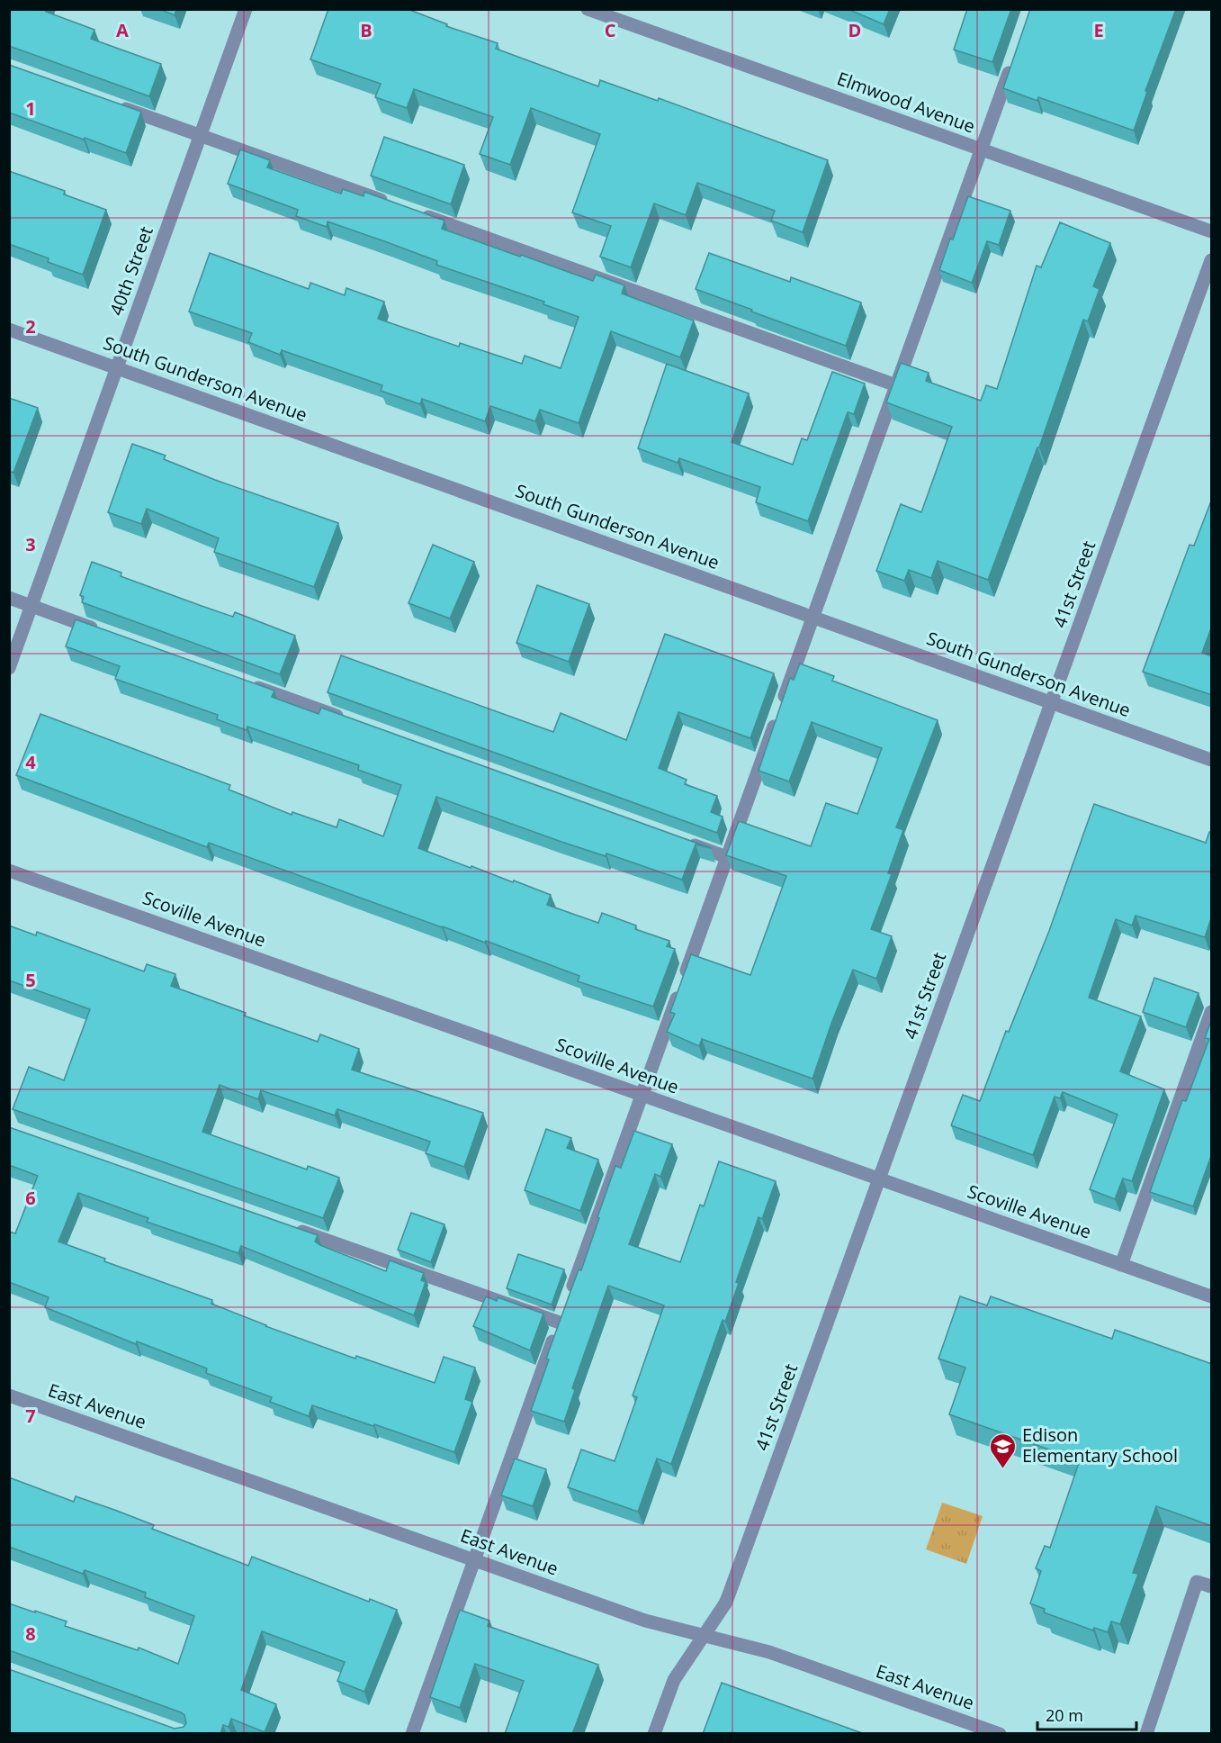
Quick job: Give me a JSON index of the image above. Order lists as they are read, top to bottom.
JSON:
{
  "streets": {
    "street": [
      "Elmwood Avenue",
      "40th Street",
      "South Gunderson Avenue",
      "41st Street",
      "Scoville Avenue",
      "East Avenue"
    ]
  },
  "crossings": [
    ["40th Street", "South Gunderson Avenue"],
    ["South Gunderson Avenue", "41st Street"],
    ["41st Street", "Scoville Avenue"],
    ["41st Street", "East Avenue"]
  ],
  "places": {
    "school or university": ["Edison Elementary School"]
  },
  "scale_bar": "20 m",
  "grid": {
    "columns": [
      "A",
      "B",
      "C",
      "D",
      "E"
    ],
    "rows": [
      "1",
      "2",
      "3",
      "4",
      "5",
      "6",
      "7",
      "8"
    ]
  }
}
